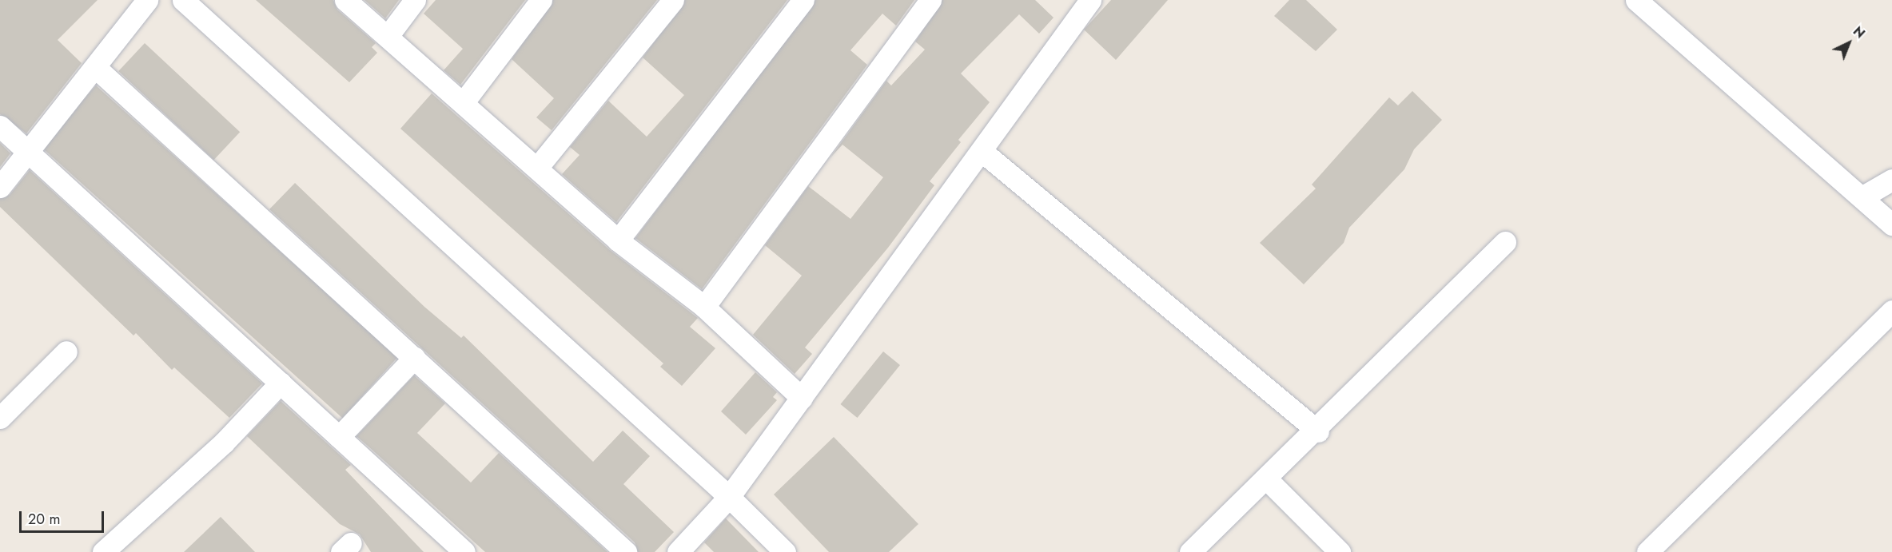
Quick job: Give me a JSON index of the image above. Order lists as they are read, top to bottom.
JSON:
{
  "scale_bar": "20 m",
  "north": "top right"
}
